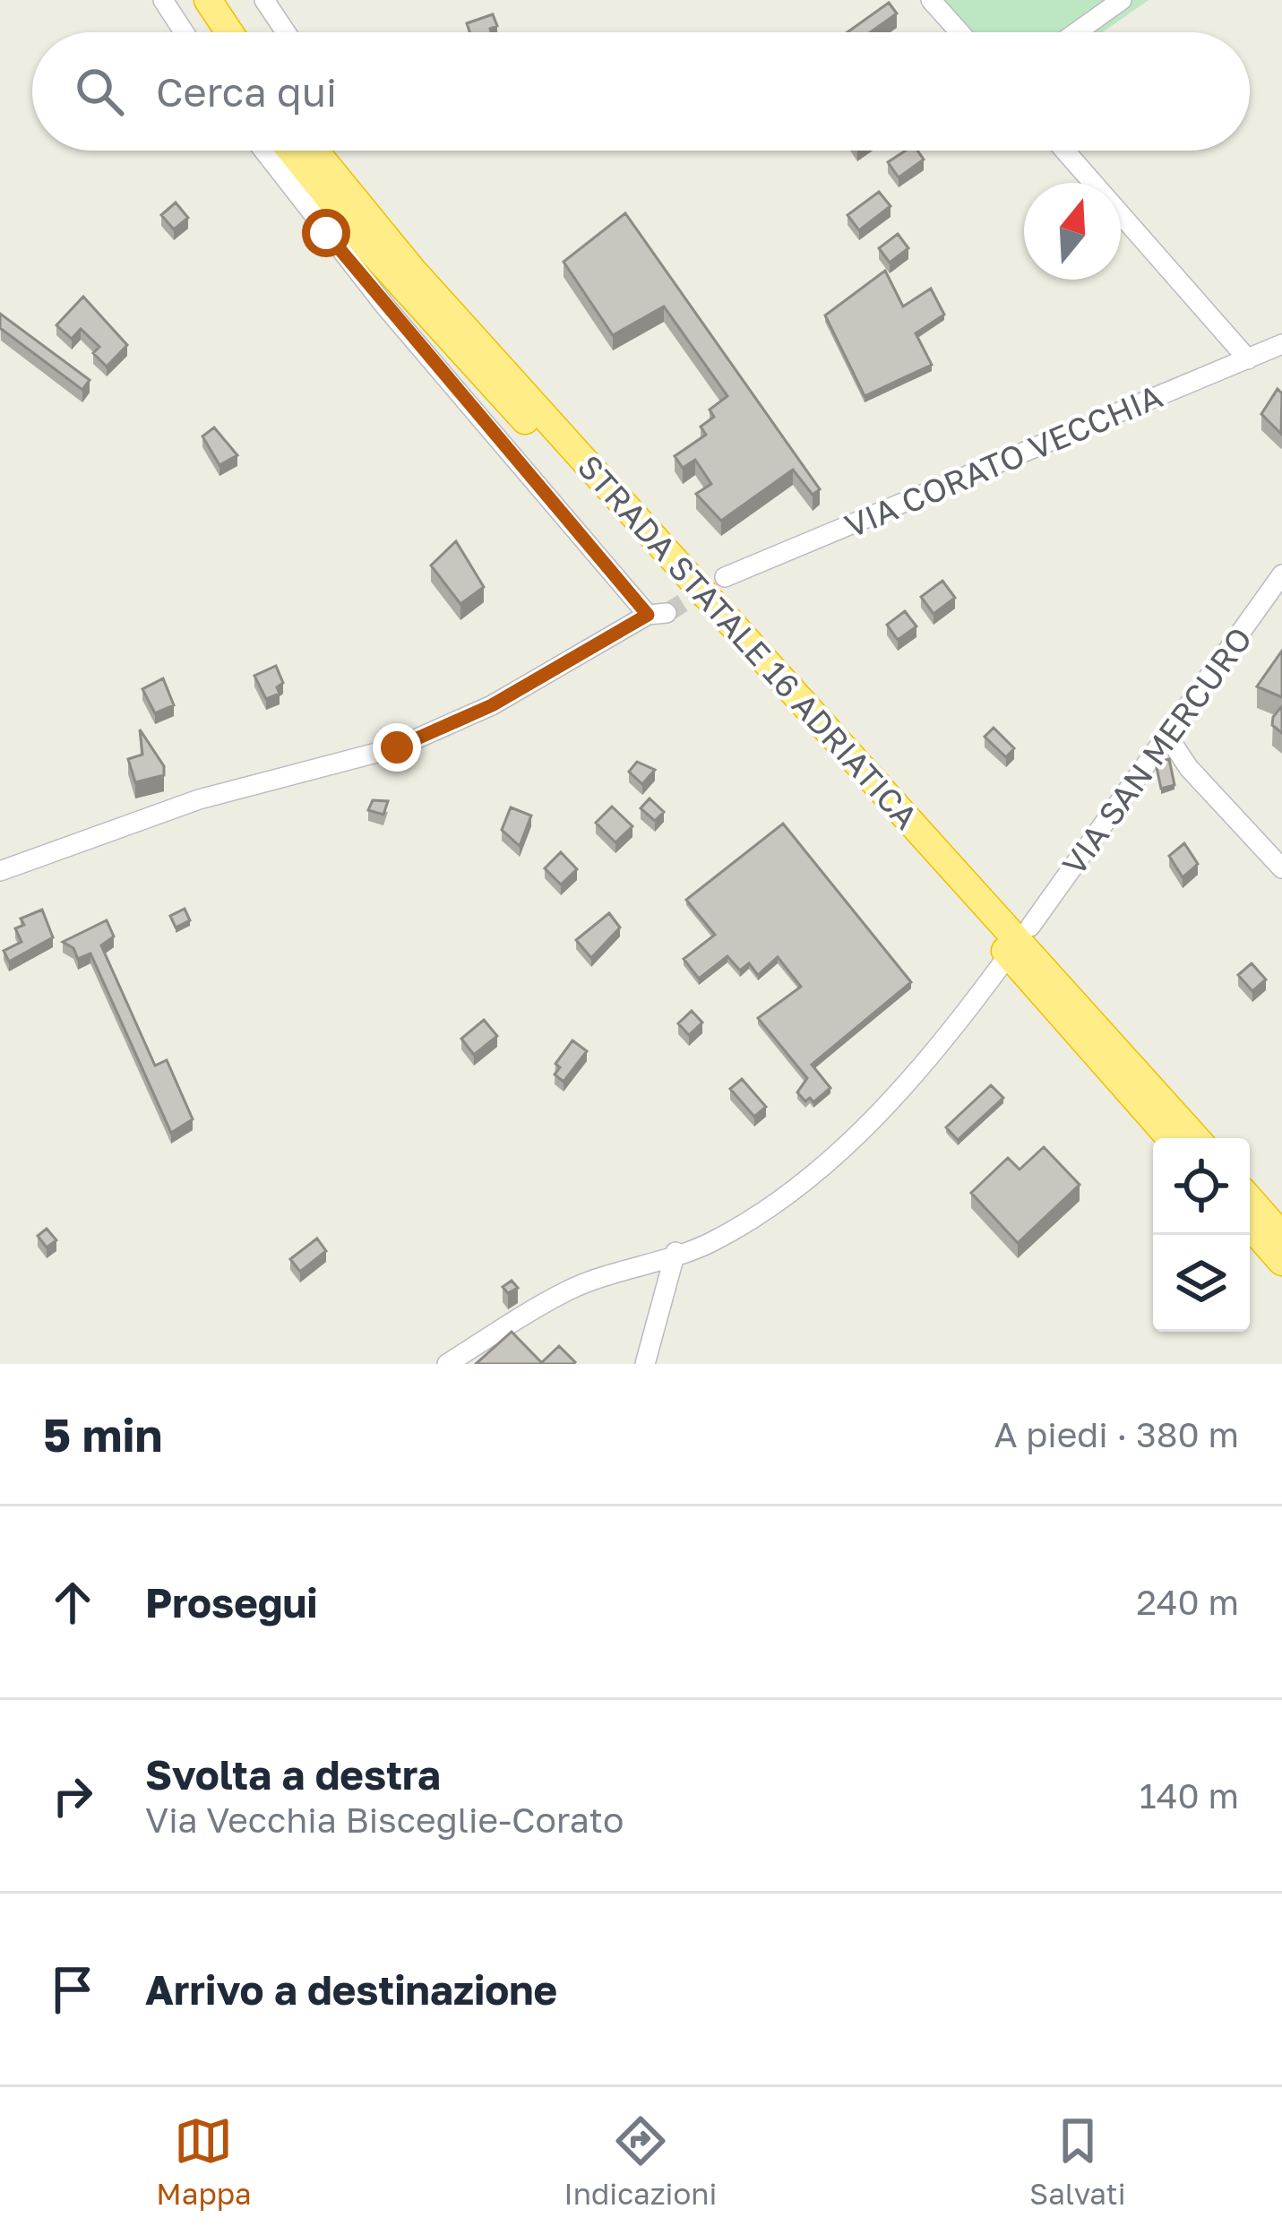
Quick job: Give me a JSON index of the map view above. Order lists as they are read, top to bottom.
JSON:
{
  "streets": {
    "highway": ["STRADA STATALE 16 ADRIATICA"],
    "street": ["VIA CORATO VECCHIA", "VIA SAN MERCURO"]
  },
  "north": "top",
  "page": {
    "search": "Cerca qui",
    "heading": ["5 min", "A piedi · 380 m"],
    "list": [
      ["Prosegui", "240 m"],
      ["Svolta a destra", "Via Vecchia Bisceglie-Corato", "140 m"],
      "Arrivo a destinazione"
    ],
    "nav": ["Mappa", "Indicazioni", "Salvati"]
  }
}
